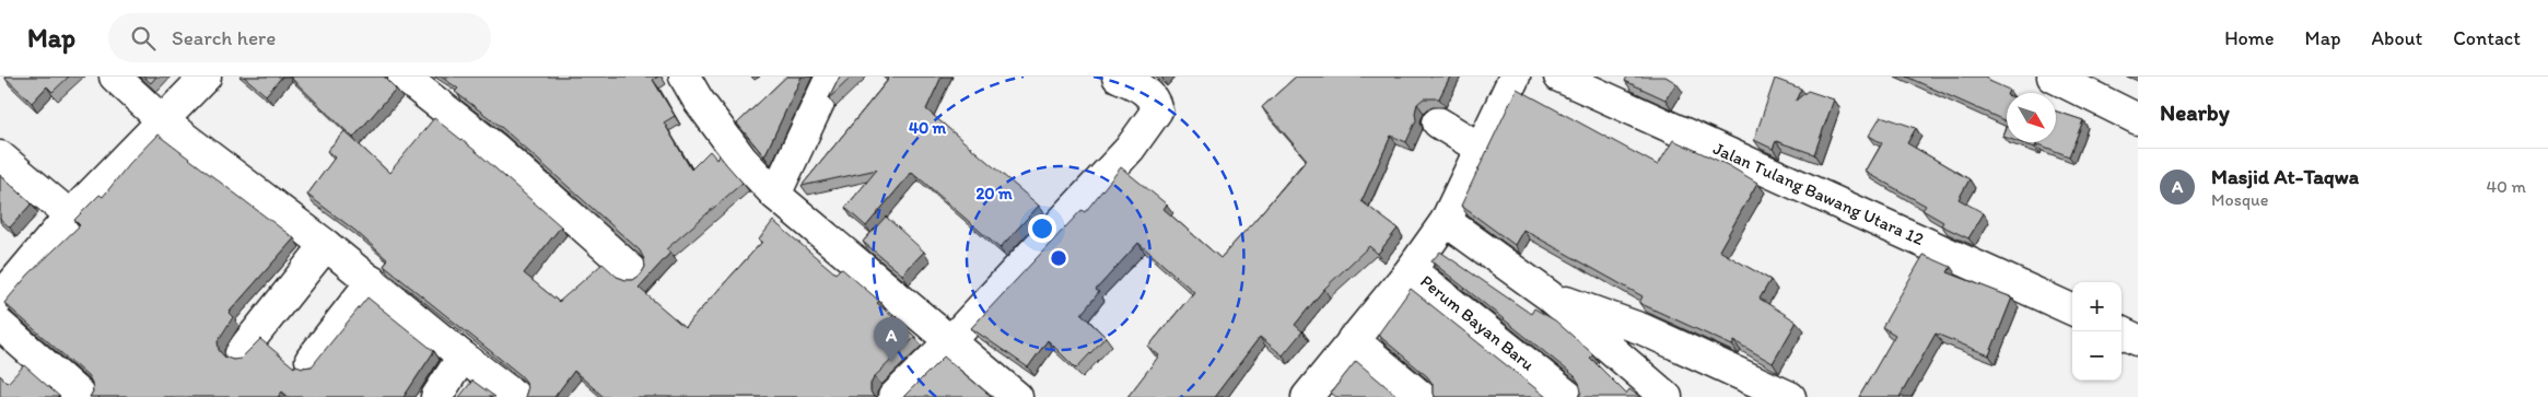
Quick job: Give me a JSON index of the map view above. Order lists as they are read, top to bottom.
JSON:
{
  "streets": {
    "street": ["Jalan Tulang Bawang Utara 12", "Perum Bayan Baru"]
  },
  "north": "bottom right",
  "page": {
    "header": "Map",
    "search": "Search here",
    "nav": [
      "Home",
      "Map",
      "About",
      "Contact"
    ],
    "heading": "Nearby",
    "list": [
      {
        "mark": "A",
        "name": "Masjid At-Taqwa",
        "note": "Mosque",
        "value": "40 m"
      }
    ],
    "map_buttons": ["+", "−"],
    "pins": "A"
  },
  "rings": ["40 m", "20 m"]
}
